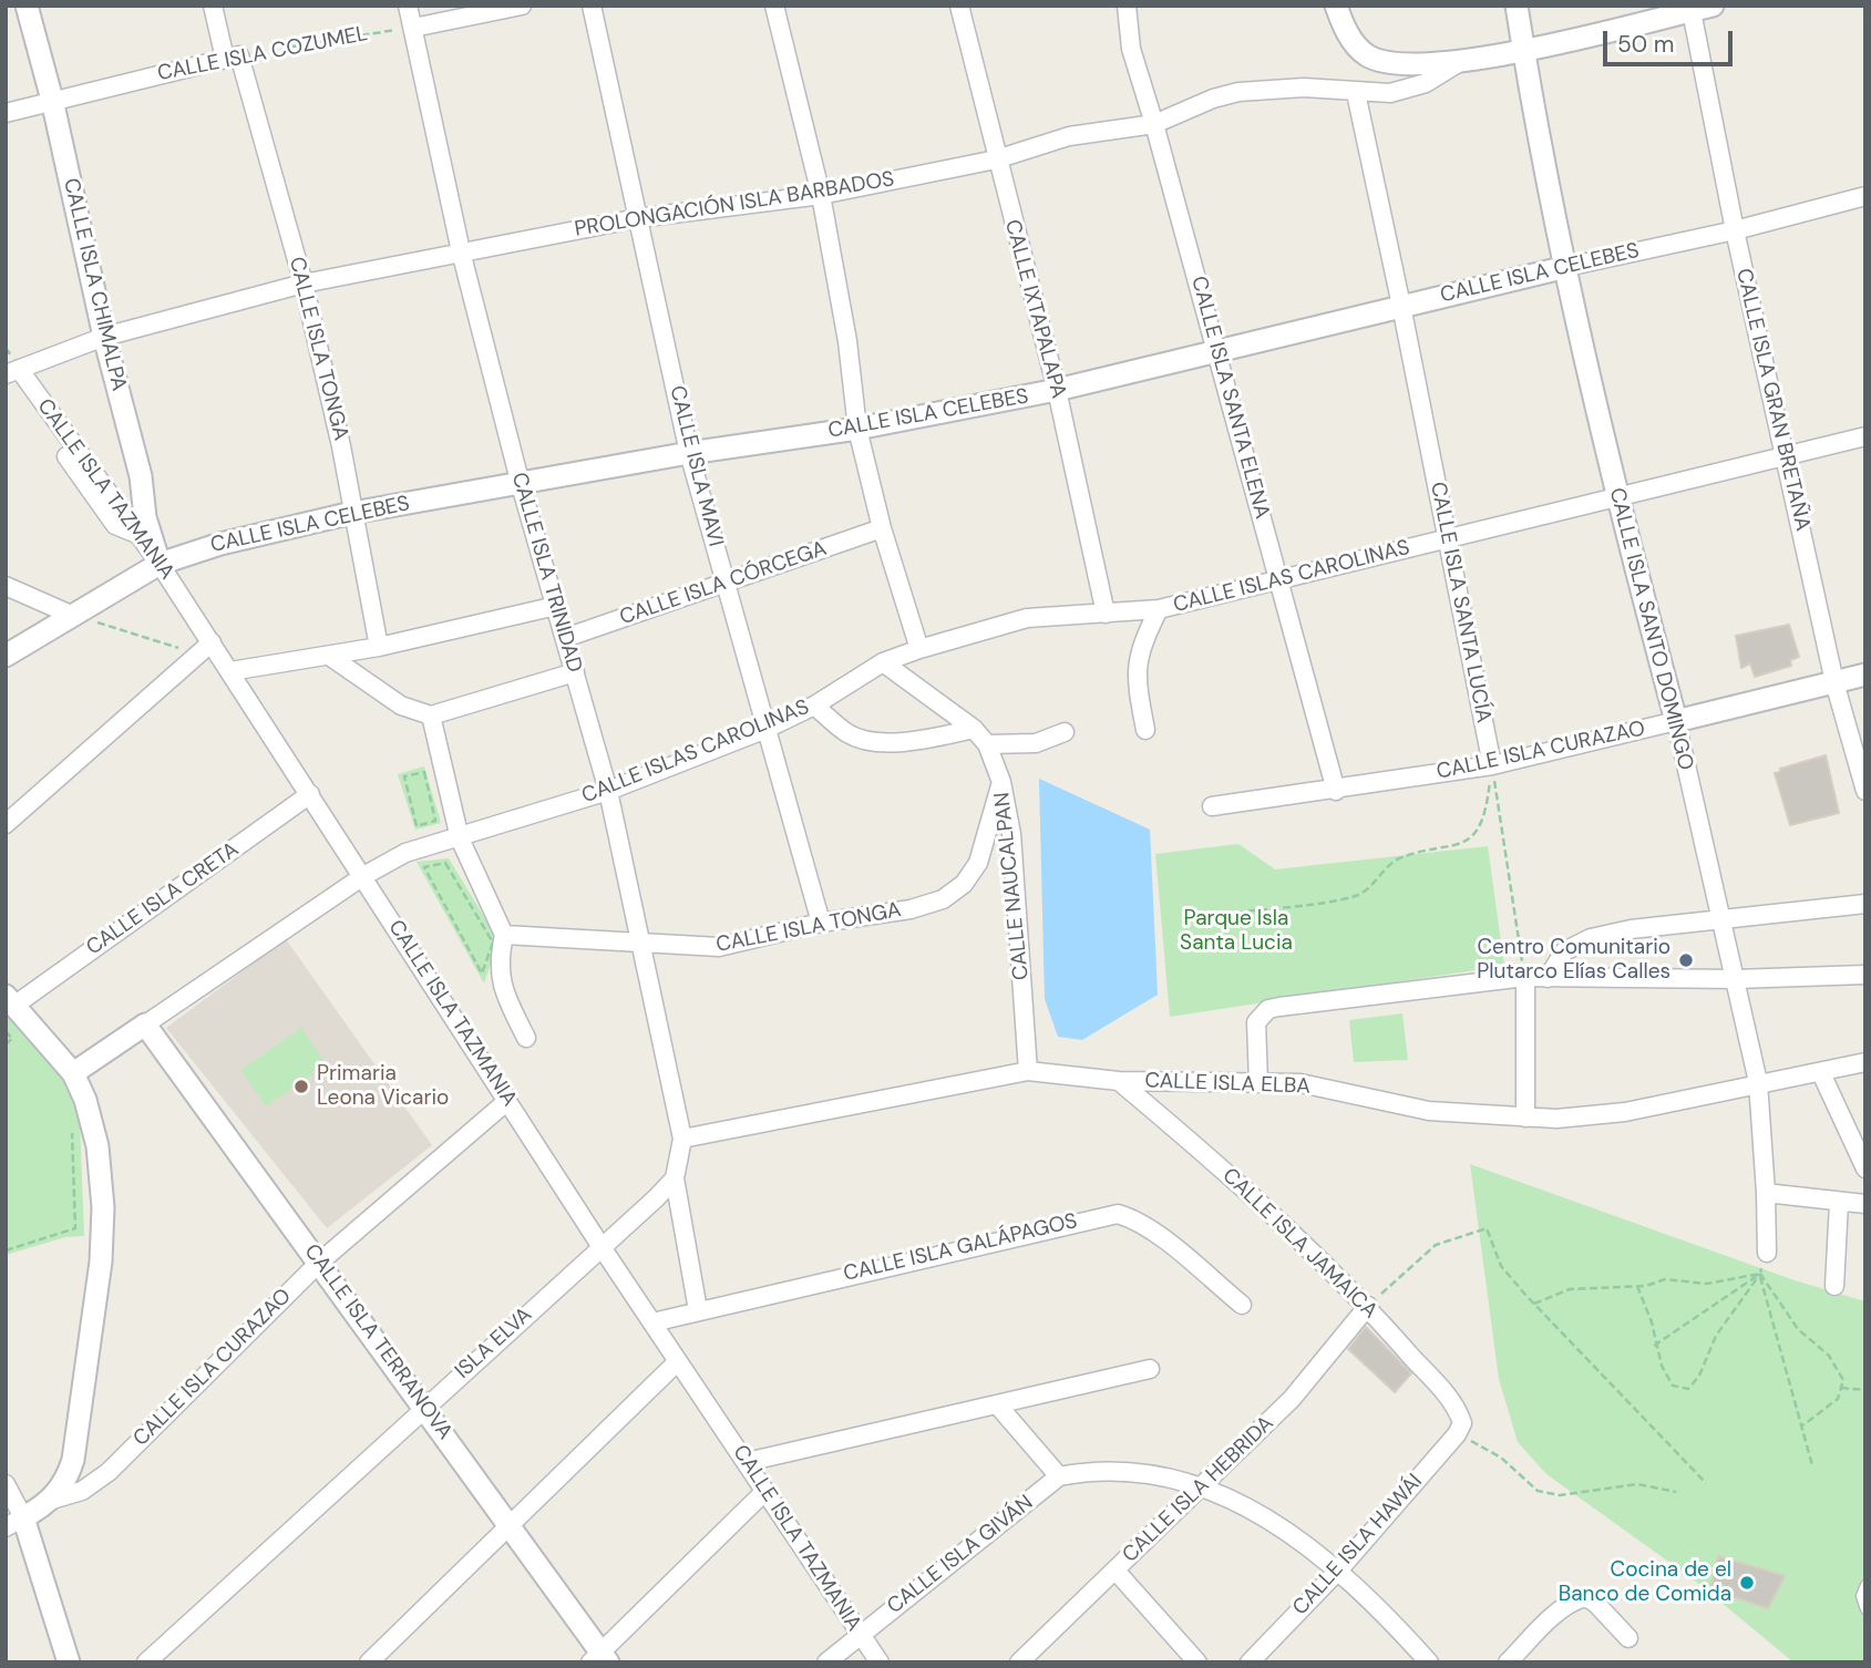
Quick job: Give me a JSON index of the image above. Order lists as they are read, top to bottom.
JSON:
{
  "streets": {
    "street": [
      "CALLE ISLA COZUMEL",
      "PROLONGACIÓN ISLA BARBADOS",
      "CALLE ISLA CELEBES",
      "CALLE ISLA CHIMALPA",
      "CALLE IXTAPALAPA",
      "CALLE ISLA TONGA",
      "CALLE ISLA SANTA ELENA",
      "CALLE ISLA GRAN BRETAÑA",
      "CALLE ISLA MAVI",
      "CALLE ISLA TAZMANIA",
      "CALLE ISLA TRINIDAD",
      "CALLE ISLAS CAROLINAS",
      "CALLE ISLA CÓRCEGA",
      "CALLE ISLA SANTA LUCÍA",
      "CALLE ISLA SANTO DOMINGO",
      "CALLE ISLA CURAZAO",
      "CALLE NAUCALPAN",
      "CALLE ISLA CRETA",
      "CALLE ISLA ELBA",
      "CALLE ISLA JAMAICA",
      "CALLE ISLA GALÁPAGOS",
      "CALLE ISLA TERRANOVA",
      "ISLA ELVA",
      "CALLE ISLA HEBRIDA",
      "CALLE ISLA HAWÁI",
      "CALLE ISLA GIVÁN"
    ]
  },
  "crossings": [
    ["CALLE ISLA COZUMEL", "CALLE ISLA CHIMALPA"],
    ["CALLE ISLA COZUMEL", "CALLE ISLA TONGA"],
    ["CALLE ISLA COZUMEL", "CALLE ISLA TRINIDAD"],
    ["PROLONGACIÓN ISLA BARBADOS", "CALLE ISLA CHIMALPA"],
    ["PROLONGACIÓN ISLA BARBADOS", "CALLE IXTAPALAPA"],
    ["PROLONGACIÓN ISLA BARBADOS", "CALLE ISLA TONGA"],
    ["PROLONGACIÓN ISLA BARBADOS", "CALLE ISLA SANTA ELENA"],
    ["PROLONGACIÓN ISLA BARBADOS", "CALLE ISLA MAVI"],
    ["PROLONGACIÓN ISLA BARBADOS", "CALLE ISLA TAZMANIA"],
    ["PROLONGACIÓN ISLA BARBADOS", "CALLE ISLA TRINIDAD"],
    ["PROLONGACIÓN ISLA BARBADOS", "CALLE ISLA SANTA LUCÍA"],
    ["CALLE ISLA CELEBES", "CALLE ISLA CHIMALPA"],
    ["CALLE ISLA CELEBES", "CALLE IXTAPALAPA"],
    ["CALLE ISLA CELEBES", "CALLE ISLA TONGA"],
    ["CALLE ISLA CELEBES", "CALLE ISLA SANTA ELENA"],
    ["CALLE ISLA CELEBES", "CALLE ISLA GRAN BRETAÑA"],
    ["CALLE ISLA CELEBES", "CALLE ISLA MAVI"],
    ["CALLE ISLA CELEBES", "CALLE ISLA TAZMANIA"],
    ["CALLE ISLA CELEBES", "CALLE ISLA TRINIDAD"],
    ["CALLE ISLA CELEBES", "CALLE ISLA SANTA LUCÍA"],
    ["CALLE ISLA CELEBES", "CALLE ISLA SANTO DOMINGO"],
    ["CALLE ISLA CHIMALPA", "CALLE ISLA TAZMANIA"],
    ["CALLE IXTAPALAPA", "CALLE ISLAS CAROLINAS"],
    ["CALLE ISLA TONGA", "CALLE ISLA MAVI"],
    ["CALLE ISLA TONGA", "CALLE ISLA TRINIDAD"],
    ["CALLE ISLA TONGA", "CALLE NAUCALPAN"],
    ["CALLE ISLA SANTA ELENA", "CALLE ISLAS CAROLINAS"],
    ["CALLE ISLA SANTA ELENA", "CALLE ISLA CURAZAO"],
    ["CALLE ISLA GRAN BRETAÑA", "CALLE ISLAS CAROLINAS"],
    ["CALLE ISLA GRAN BRETAÑA", "CALLE ISLA CURAZAO"],
    ["CALLE ISLA MAVI", "CALLE ISLAS CAROLINAS"],
    ["CALLE ISLA MAVI", "CALLE ISLA CÓRCEGA"],
    ["CALLE ISLA TAZMANIA", "CALLE ISLAS CAROLINAS"],
    ["CALLE ISLA TAZMANIA", "CALLE ISLA CURAZAO"],
    ["CALLE ISLA TAZMANIA", "CALLE ISLA CRETA"],
    ["CALLE ISLA TAZMANIA", "CALLE ISLA GALÁPAGOS"],
    ["CALLE ISLA TAZMANIA", "ISLA ELVA"],
    ["CALLE ISLA TAZMANIA", "CALLE ISLA GIVÁN"],
    ["CALLE ISLA TRINIDAD", "CALLE ISLAS CAROLINAS"],
    ["CALLE ISLA TRINIDAD", "CALLE ISLA CÓRCEGA"],
    ["CALLE ISLA TRINIDAD", "CALLE ISLA ELBA"],
    ["CALLE ISLAS CAROLINAS", "CALLE ISLA SANTA LUCÍA"],
    ["CALLE ISLAS CAROLINAS", "CALLE ISLA SANTO DOMINGO"],
    ["CALLE ISLAS CAROLINAS", "CALLE NAUCALPAN"],
    ["CALLE ISLAS CAROLINAS", "CALLE ISLA TERRANOVA"],
    ["CALLE ISLA SANTA LUCÍA", "CALLE ISLA CURAZAO"],
    ["CALLE ISLA SANTO DOMINGO", "CALLE ISLA CURAZAO"],
    ["CALLE ISLA SANTO DOMINGO", "CALLE ISLA ELBA"],
    ["CALLE ISLA CURAZAO", "CALLE ISLA TERRANOVA"],
    ["CALLE NAUCALPAN", "CALLE ISLA ELBA"],
    ["CALLE ISLA ELBA", "CALLE ISLA JAMAICA"],
    ["CALLE ISLA JAMAICA", "CALLE ISLA HEBRIDA"],
    ["CALLE ISLA JAMAICA", "CALLE ISLA HAWÁI"],
    ["CALLE ISLA TERRANOVA", "ISLA ELVA"]
  ],
  "parks": ["Parque Isla Santa Lucia"],
  "places": ["Centro Comunitario Plutarco Elías Calles", "Primaria Leona Vicario", "Cocina de el Banco de Comida"],
  "scale_bar": "50 m"
}
